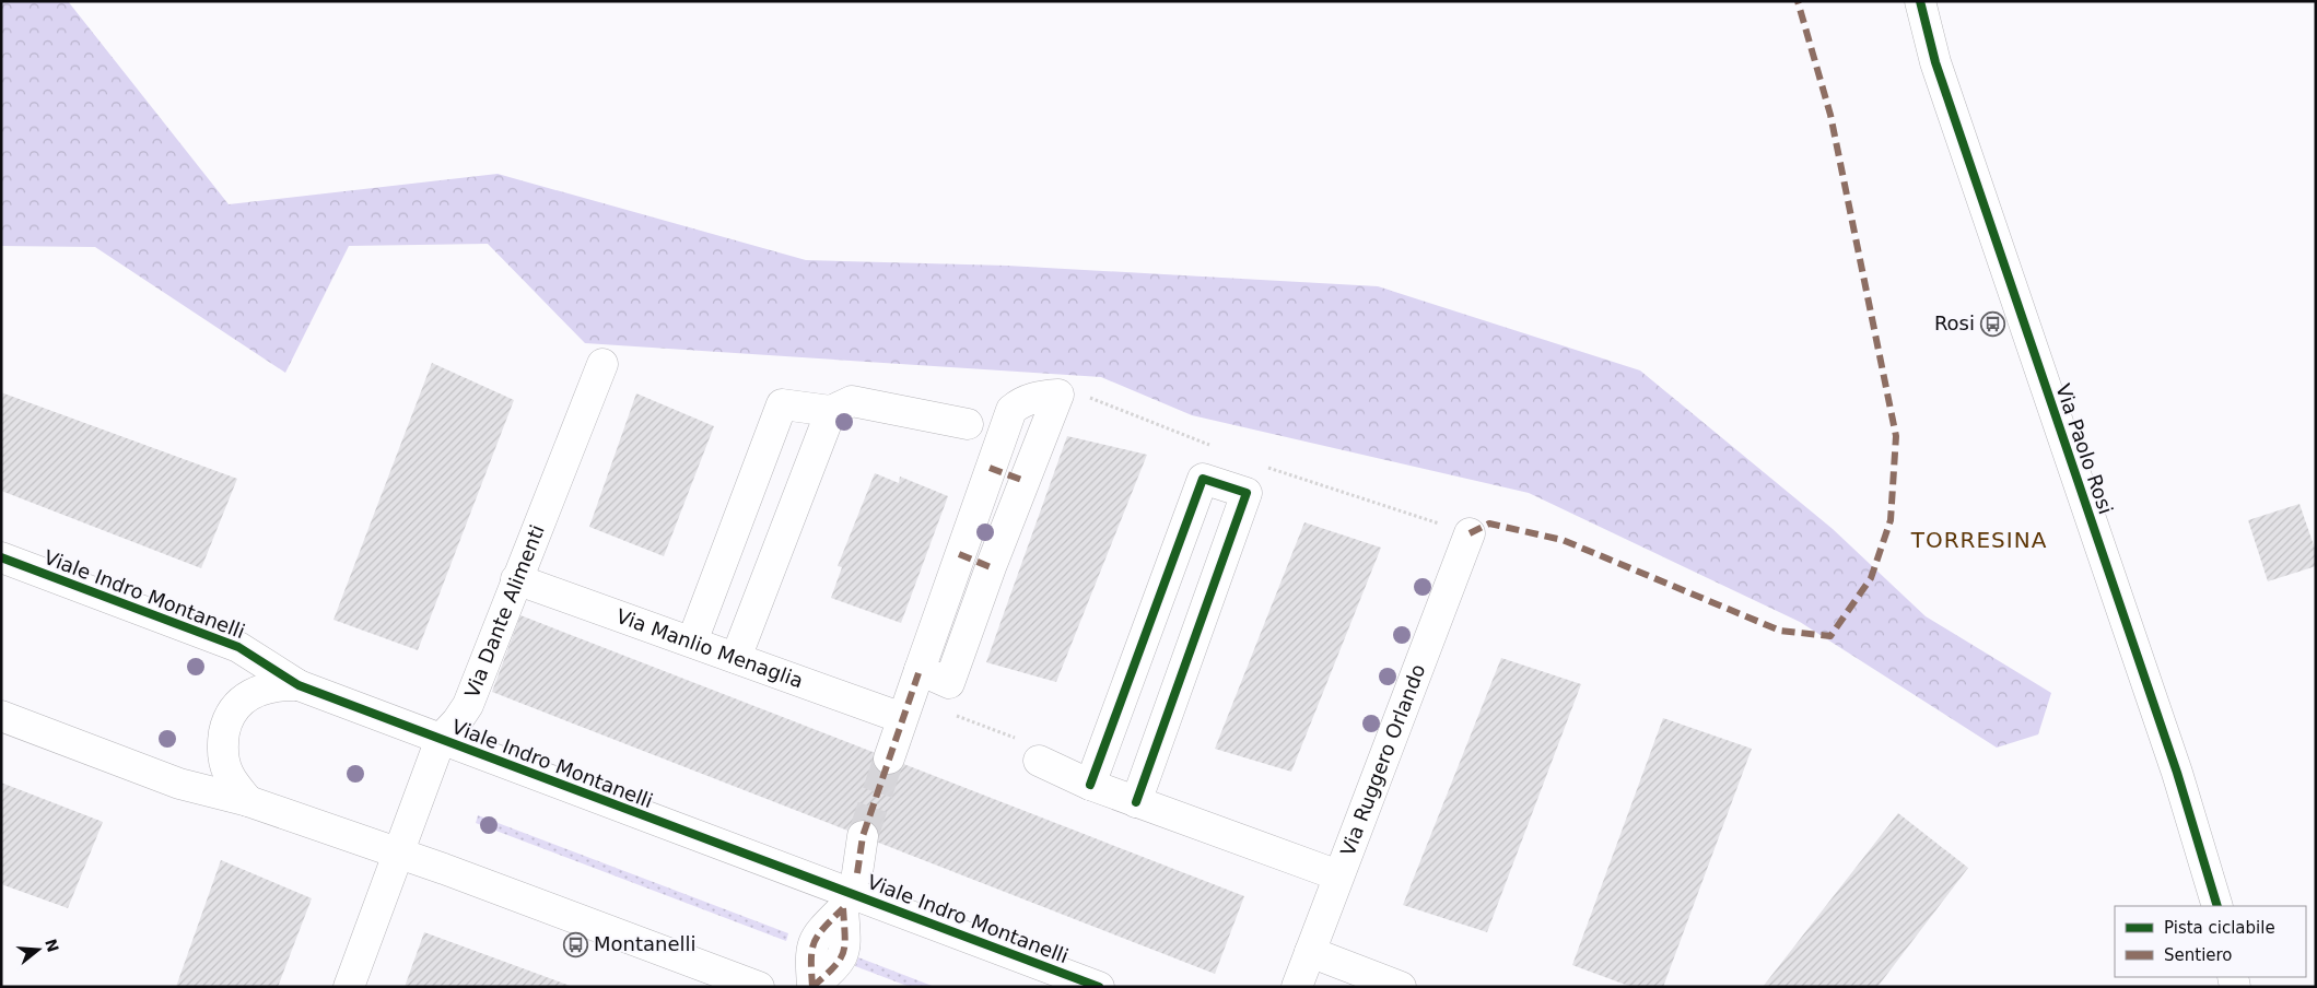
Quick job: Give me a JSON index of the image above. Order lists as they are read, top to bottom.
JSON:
{
  "streets": {
    "street": [
      "Via Paolo Rosi",
      "Viale Indro Montanelli",
      "Via Dante Alimenti",
      "Via Manlio Menaglia",
      "Via Ruggero Orlando"
    ]
  },
  "crossings": [
    ["Viale Indro Montanelli", "Via Dante Alimenti"],
    ["Via Dante Alimenti", "Via Manlio Menaglia"]
  ],
  "districts": ["TORRESINA"],
  "places": {
    "bus stop": ["Rosi", "Montanelli"]
  },
  "legend": ["Pista ciclabile", "Sentiero"],
  "north": "right"
}
